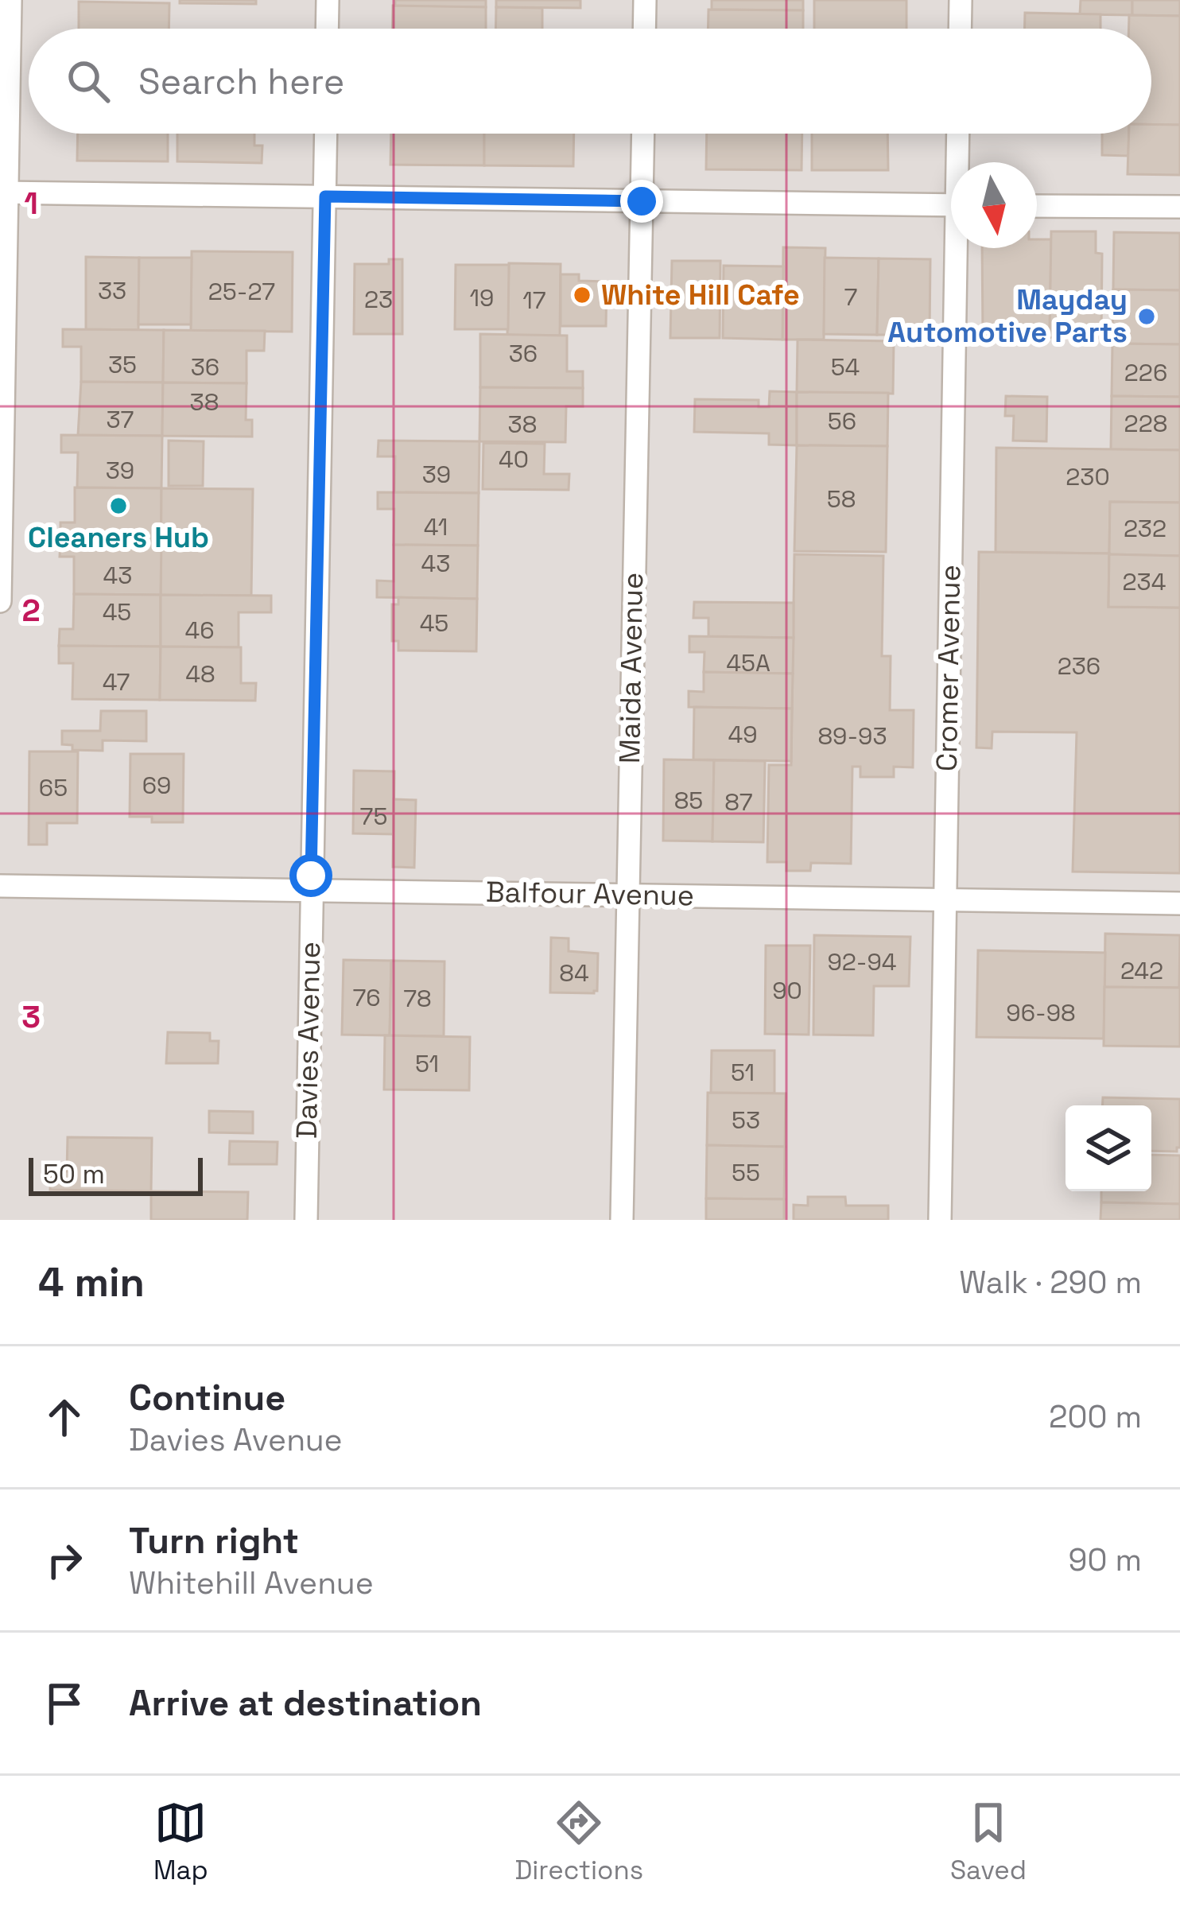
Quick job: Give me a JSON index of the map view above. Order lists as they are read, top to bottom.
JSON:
{
  "streets": {
    "street": [
      "Maida Avenue",
      "Cromer Avenue",
      "Balfour Avenue",
      "Davies Avenue"
    ]
  },
  "crossings": [
    ["Maida Avenue", "Balfour Avenue"],
    ["Cromer Avenue", "Balfour Avenue"],
    ["Balfour Avenue", "Davies Avenue"]
  ],
  "places": ["White Hill Cafe", "Mayday Automotive Parts", "Cleaners Hub"],
  "house_numbers": [
    "33",
    "25-27",
    "7",
    "19",
    "23",
    "17",
    "36",
    "35",
    "36",
    "54",
    "226",
    "38",
    "37",
    "56",
    "228",
    "38",
    "40",
    "39",
    "39",
    "230",
    "58",
    "41",
    "232",
    "43",
    "43",
    "234",
    "45",
    "45",
    "46",
    "45A",
    "236",
    "48",
    "47",
    "49",
    "89-93",
    "69",
    "65",
    "85",
    "87",
    "75",
    "92-94",
    "242",
    "84",
    "90",
    "76",
    "78",
    "96-98",
    "51",
    "51",
    "53",
    "55"
  ],
  "scale_bar": "50 m",
  "north": "bottom",
  "page": {
    "search": "Search here",
    "scale": "50 m",
    "heading": ["4 min", "Walk · 290 m"],
    "list": [
      ["Continue", "Davies Avenue", "200 m"],
      ["Turn right", "Whitehill Avenue", "90 m"],
      "Arrive at destination"
    ],
    "nav": ["Map", "Directions", "Saved"]
  },
  "grid": {
    "rows": ["1", "2", "3"]
  }
}
